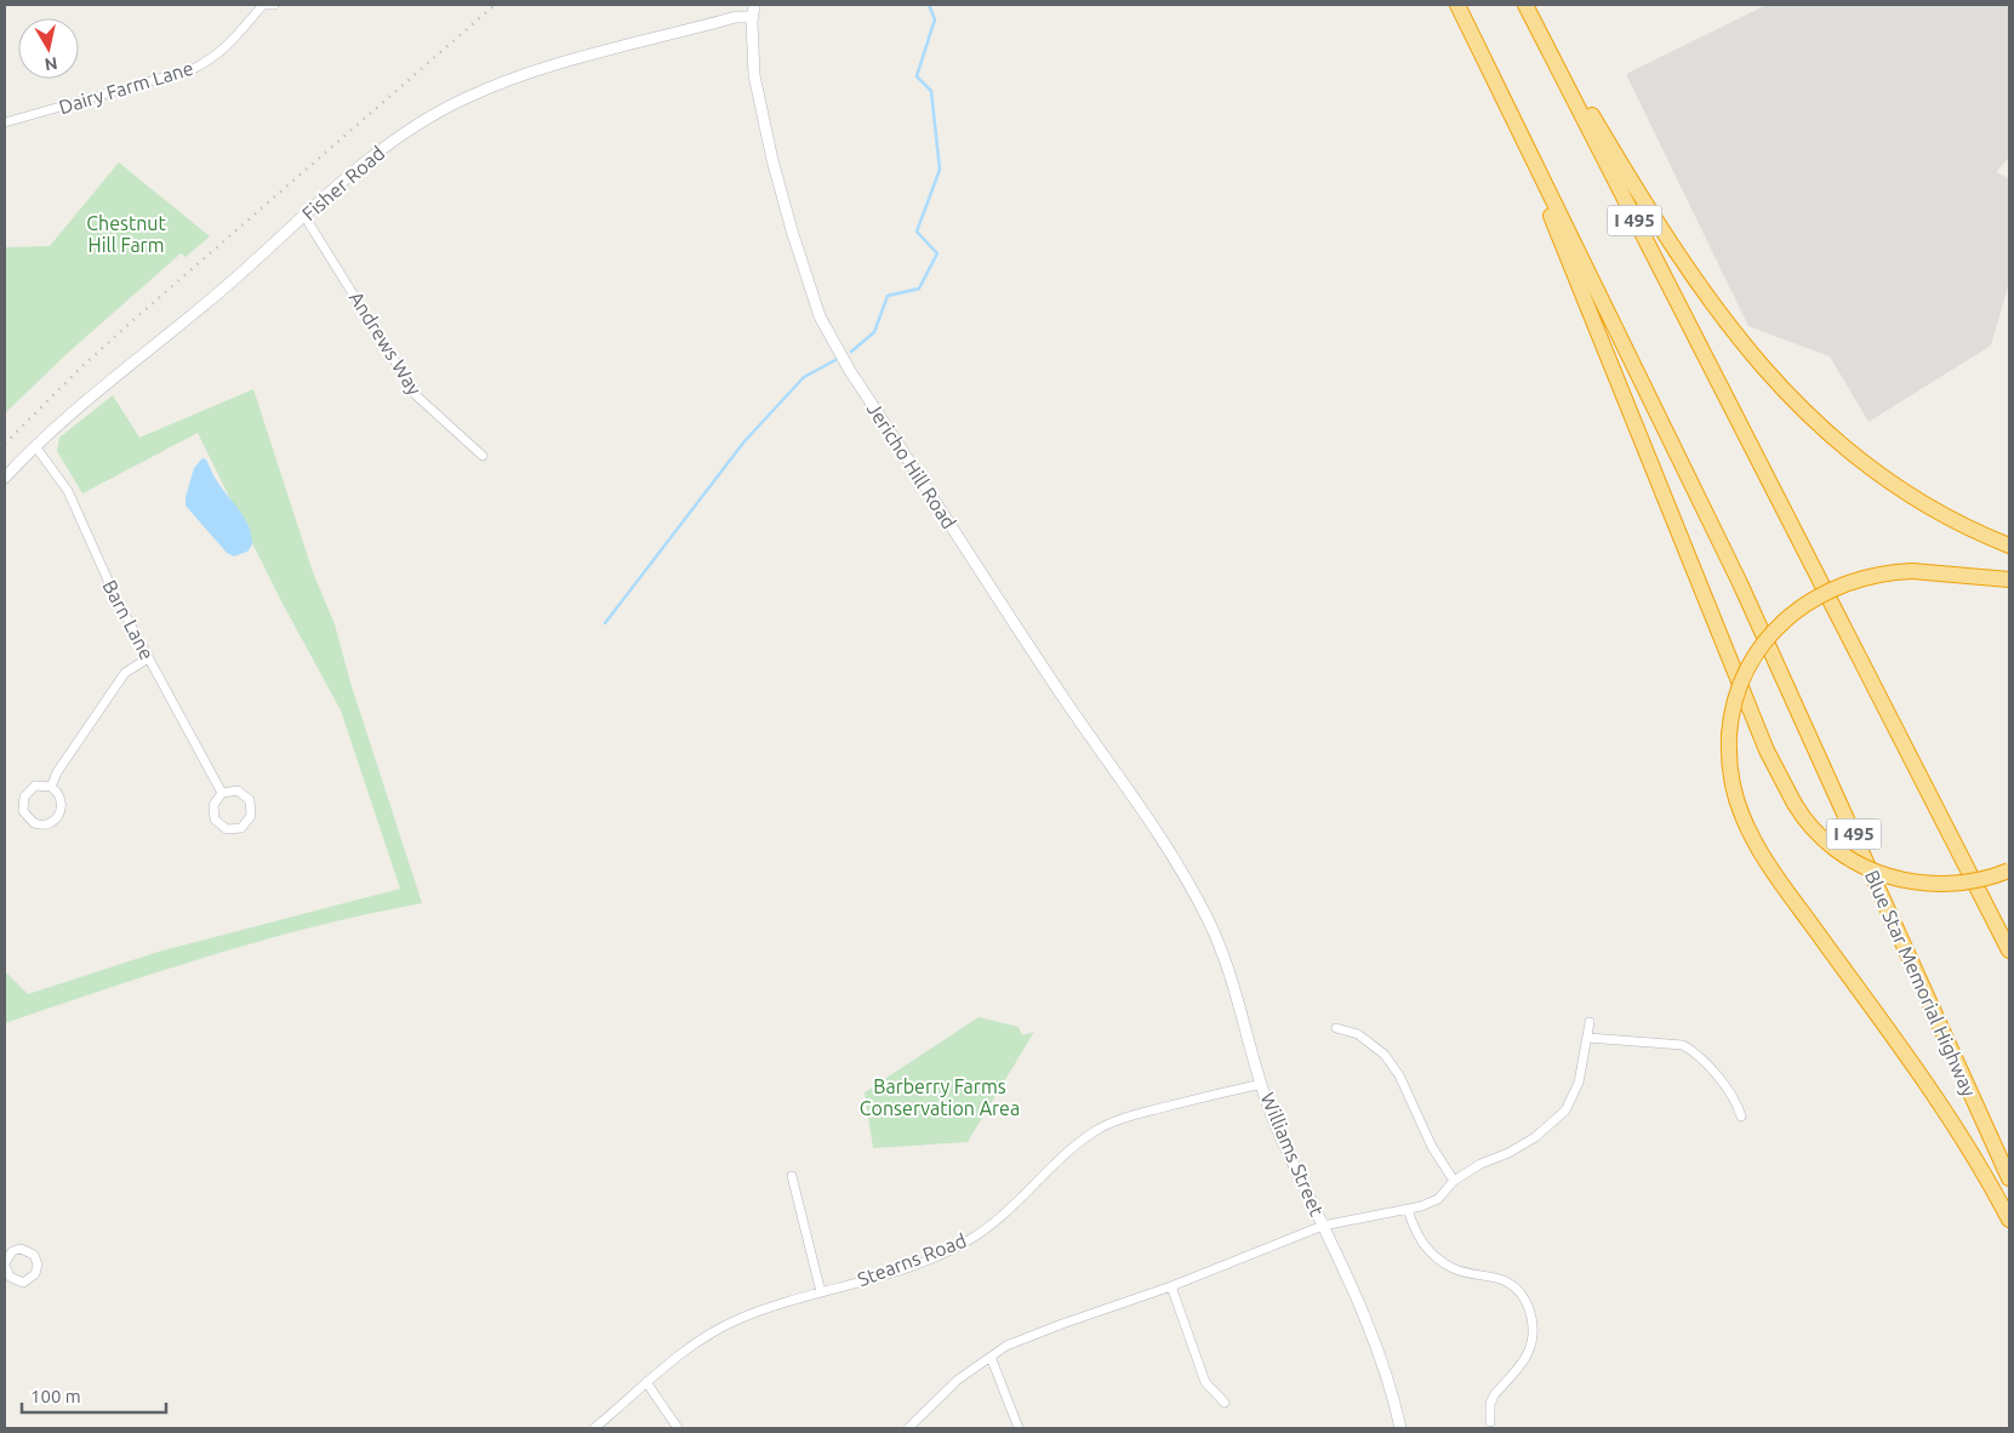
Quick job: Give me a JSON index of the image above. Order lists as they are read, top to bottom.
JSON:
{
  "streets": {
    "highway": ["I 495", "Blue Star Memorial Highway"],
    "street": [
      "Dairy Farm Lane",
      "Fisher Road",
      "Andrews Way",
      "Jericho Hill Road",
      "Barn Lane",
      "Williams Street",
      "Stearns Road"
    ]
  },
  "crossings": [
    ["Fisher Road", "Andrews Way"],
    ["Fisher Road", "Jericho Hill Road"],
    ["Fisher Road", "Barn Lane"],
    ["I 495", "Blue Star Memorial Highway"],
    ["Jericho Hill Road", "Williams Street"],
    ["Williams Street", "Stearns Road"]
  ],
  "parks": ["Chestnut Hill Farm", "Barberry Farms Conservation Area"],
  "scale_bar": "100 m",
  "north": "bottom"
}
